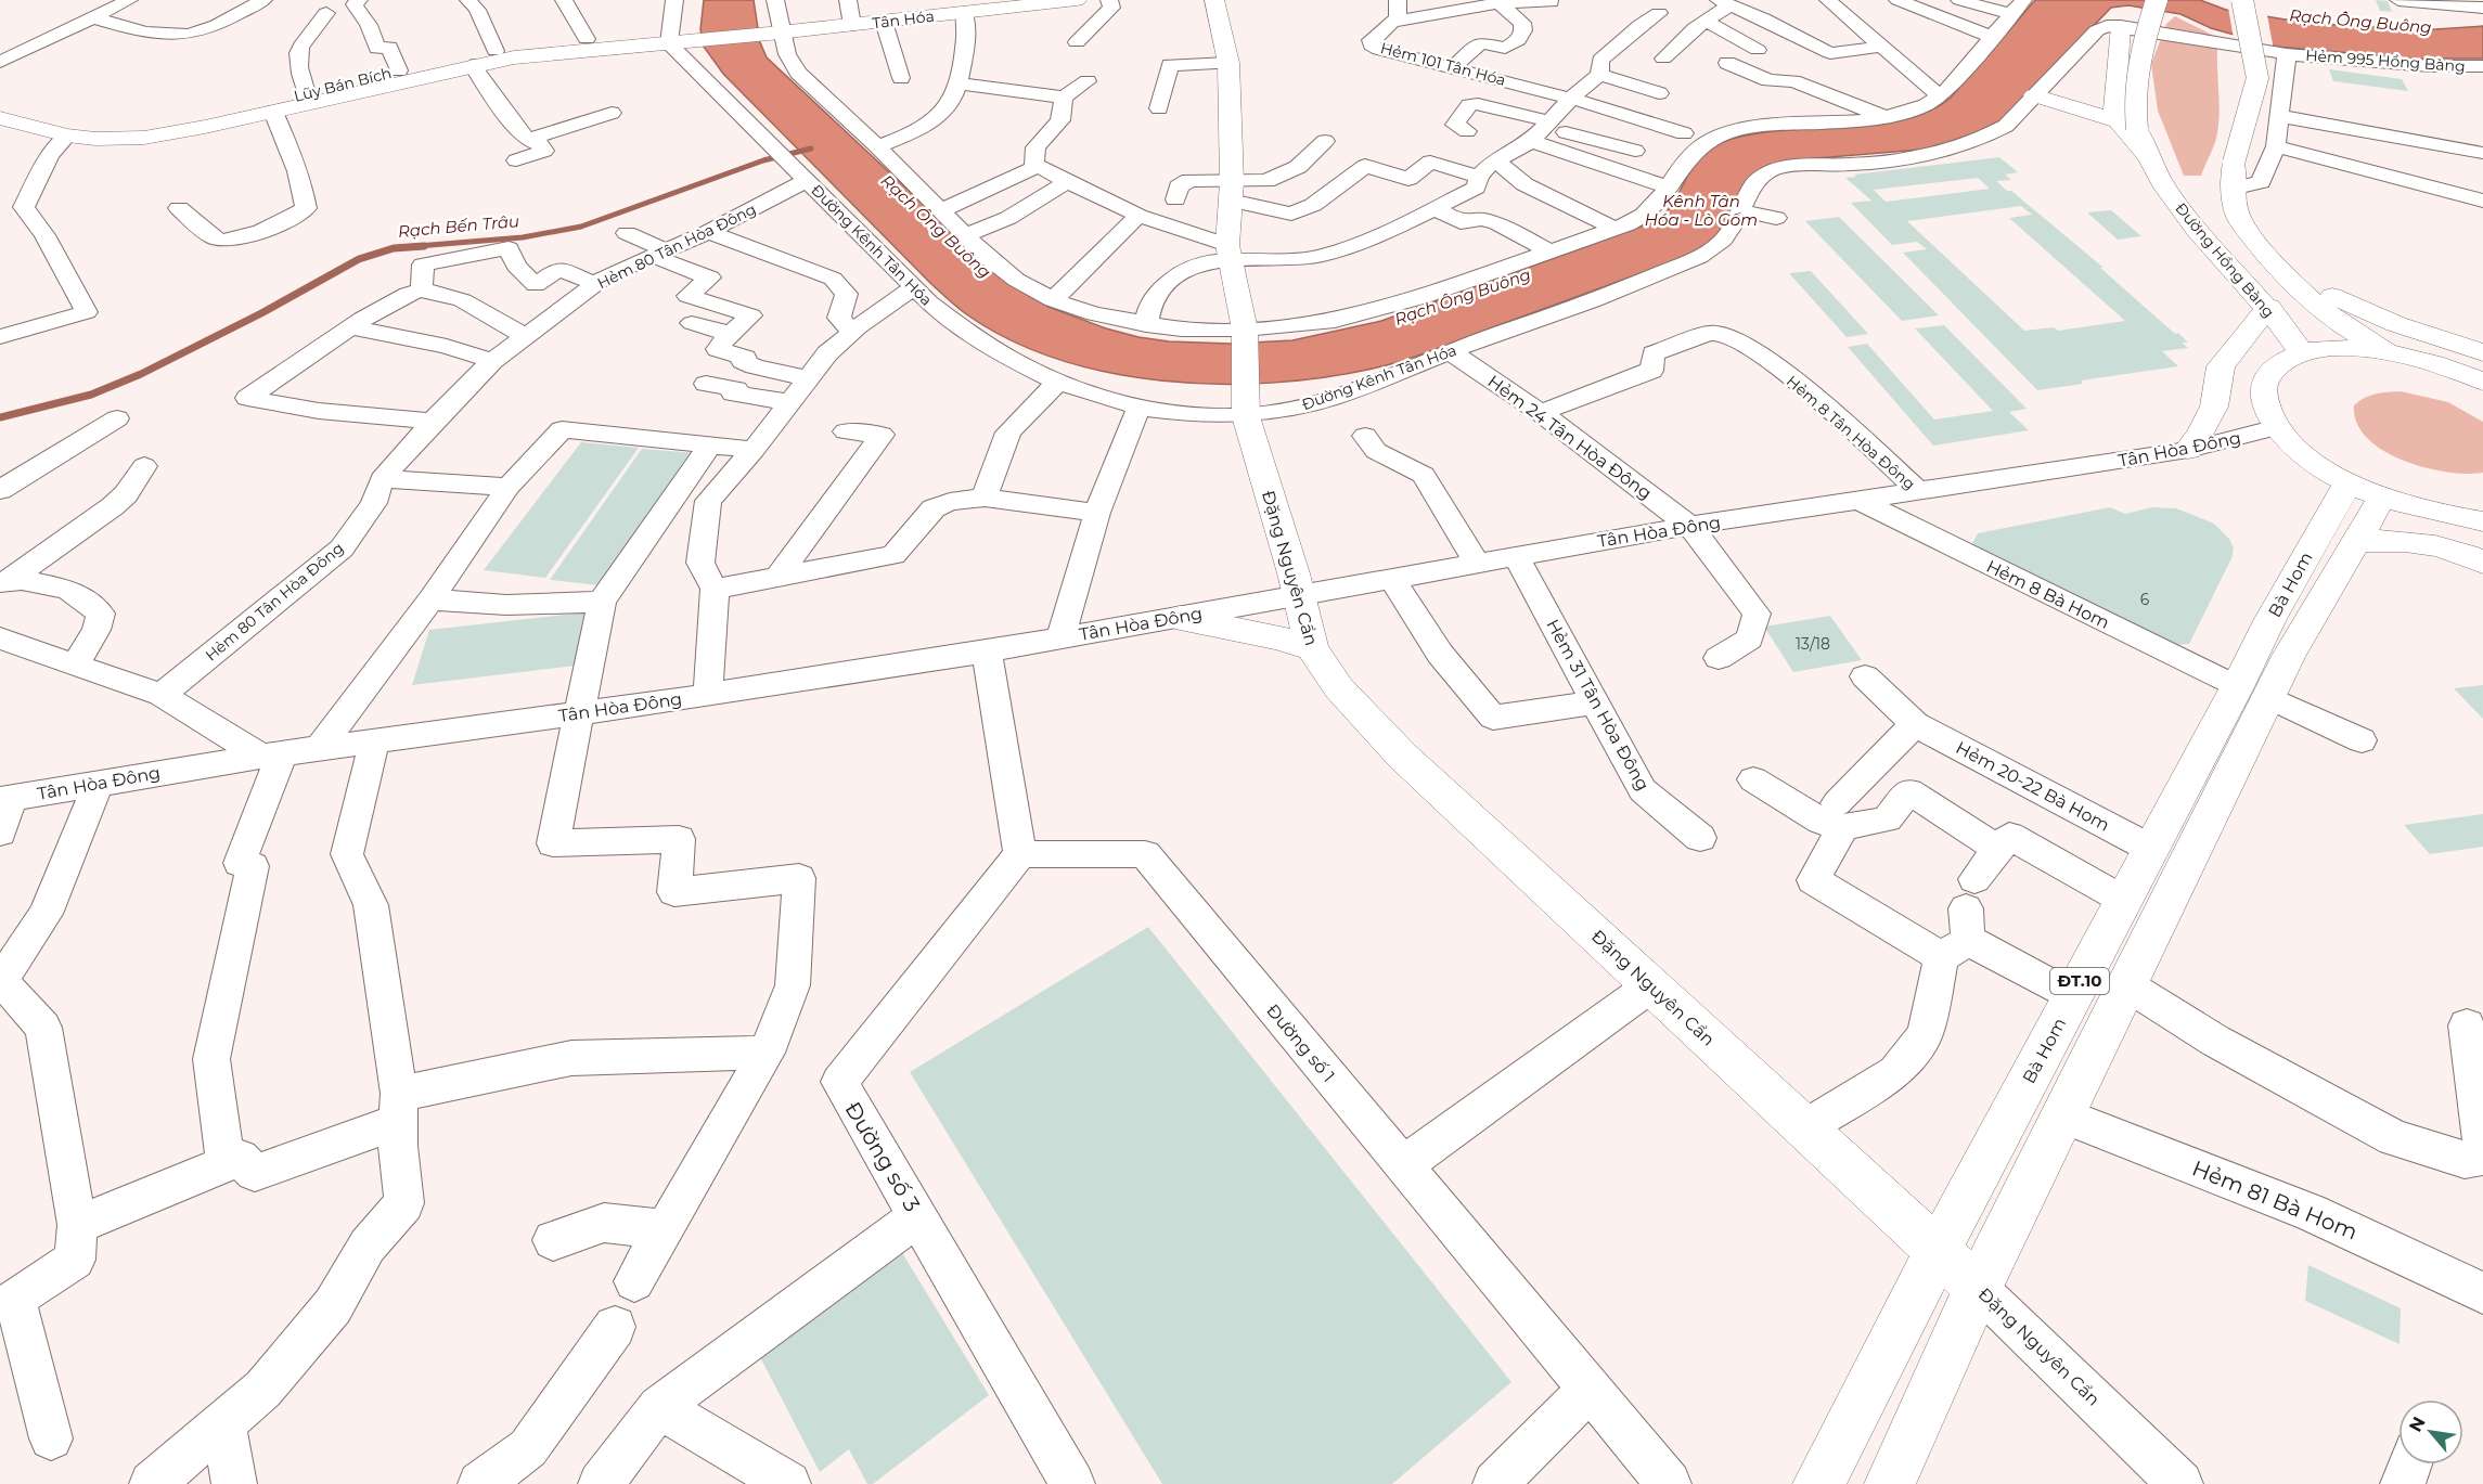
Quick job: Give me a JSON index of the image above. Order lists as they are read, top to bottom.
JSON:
{
  "streets": {
    "main road": [
      "Tân Hóa",
      "Lũy Bán Bích",
      "Đường Hồng Bàng",
      "Đặng Nguyên Cẩn",
      "Bà Hom",
      "ĐT.10"
    ],
    "street": [
      "Hẻm 995 Hồng Bàng",
      "Hẻm 101 Tân Hóa",
      "Đường Kênh Tân Hóa",
      "Hẻm 80 Tân Hòa Đông",
      "Hẻm 8 Tân Hòa Đông",
      "Hẻm 24 Tân Hòa Đông",
      "Tân Hòa Đông",
      "Hẻm 8 Bà Hom",
      "Hẻm 31 Tân Hòa Đông",
      "Hẻm 20-22 Bà Hom",
      "Đường số 1",
      "Đường số 3",
      "Hẻm 81 Bà Hom"
    ]
  },
  "crossings": [
    ["Tân Hóa", "Lũy Bán Bích"],
    ["Tân Hóa", "Đường Kênh Tân Hóa"],
    ["Hẻm 995 Hồng Bàng", "Đường Kênh Tân Hóa"],
    ["Lũy Bán Bích", "Đường Kênh Tân Hóa"],
    ["Đường Kênh Tân Hóa", "Hẻm 80 Tân Hòa Đông"],
    ["Đường Kênh Tân Hóa", "Hẻm 24 Tân Hòa Đông"],
    ["Đường Kênh Tân Hóa", "Đặng Nguyên Cẩn"],
    ["Hẻm 8 Tân Hòa Đông", "Hẻm 24 Tân Hòa Đông"],
    ["Hẻm 8 Tân Hòa Đông", "Tân Hòa Đông"],
    ["Hẻm 24 Tân Hòa Đông", "Tân Hòa Đông"],
    ["Tân Hòa Đông", "Đặng Nguyên Cẩn"],
    ["Tân Hòa Đông", "Hẻm 8 Bà Hom"],
    ["Tân Hòa Đông", "Hẻm 31 Tân Hòa Đông"],
    ["Đặng Nguyên Cẩn", "Bà Hom"],
    ["Bà Hom", "Hẻm 8 Bà Hom"],
    ["Bà Hom", "Hẻm 20-22 Bà Hom"],
    ["Bà Hom", "Hẻm 81 Bà Hom"],
    ["Đường số 1", "Đường số 3"]
  ],
  "water": ["Rạch Ông Buông", "Kênh Tân Hóa - Lò Gốm", "Rạch Bến Trâu"],
  "house_numbers": ["6", "13/18"],
  "north": "top left"
}
